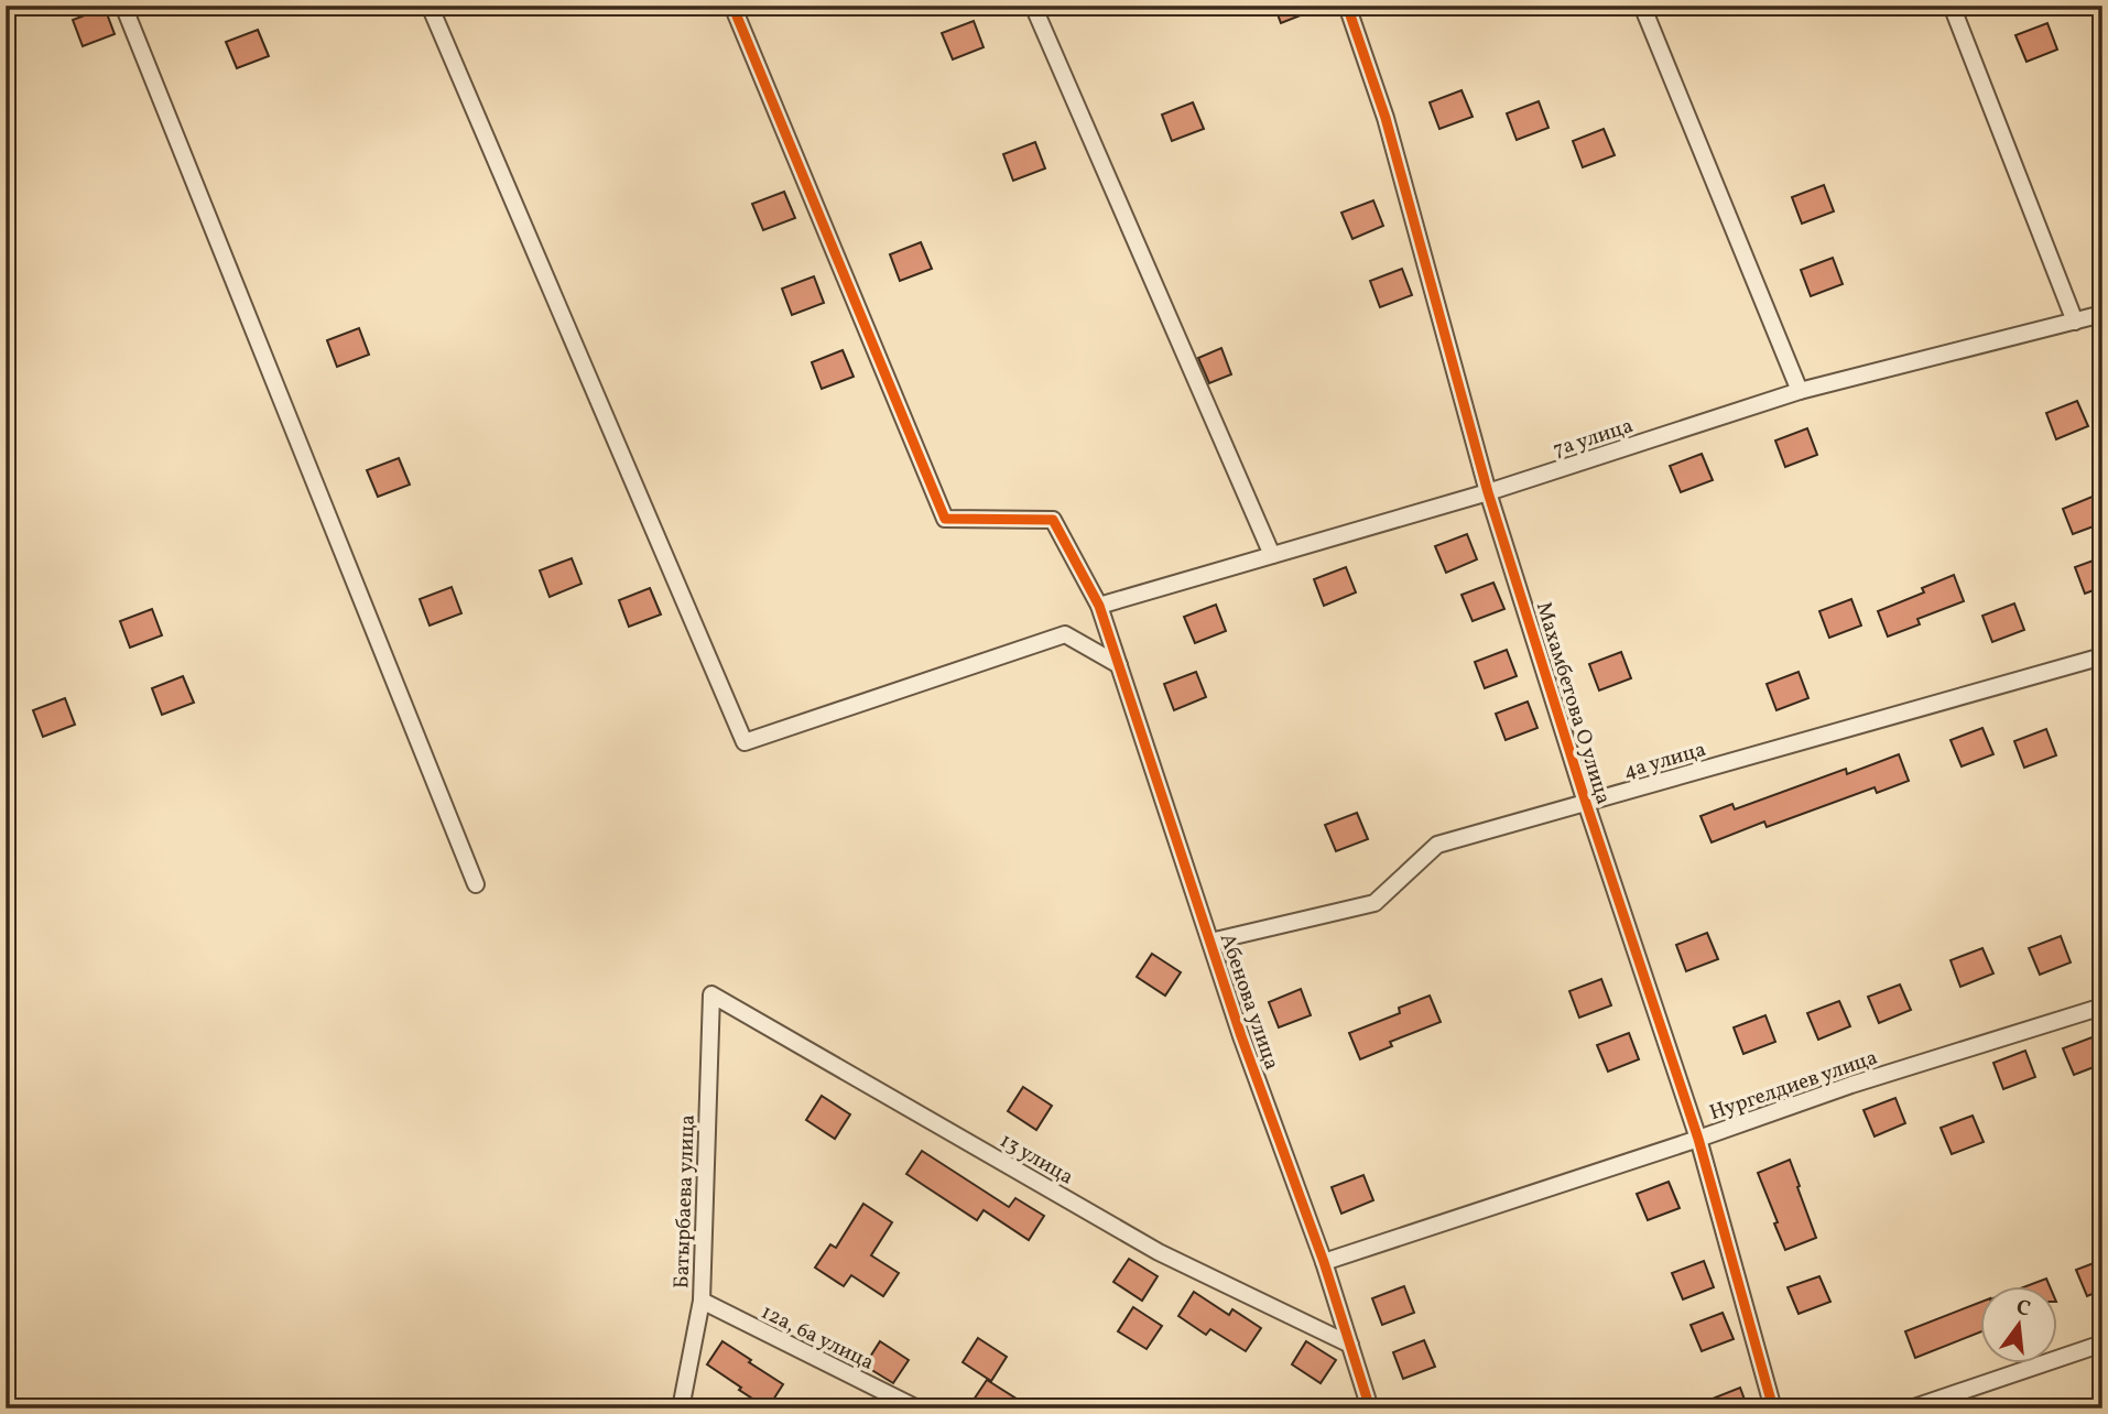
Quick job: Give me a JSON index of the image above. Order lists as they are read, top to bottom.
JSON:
{
  "streets": {
    "street": [
      "7а улица",
      "Махамбетова О улица",
      "4а улица",
      "Абенова улица",
      "Нургелдиев улица",
      "13 улица",
      "Батырбаева улица",
      "12а, 6а улица"
    ]
  },
  "crossings": [
    ["7а улица", "Махамбетова О улица"],
    ["7а улица", "Абенова улица"],
    ["Махамбетова О улица", "4а улица"],
    ["Махамбетова О улица", "Нургелдиев улица"],
    ["4а улица", "Абенова улица"],
    ["Абенова улица", "Нургелдиев улица"],
    ["Абенова улица", "13 улица"],
    ["13 улица", "Батырбаева улица"],
    ["Батырбаева улица", "12а, 6а улица"]
  ],
  "north": "top"
}
